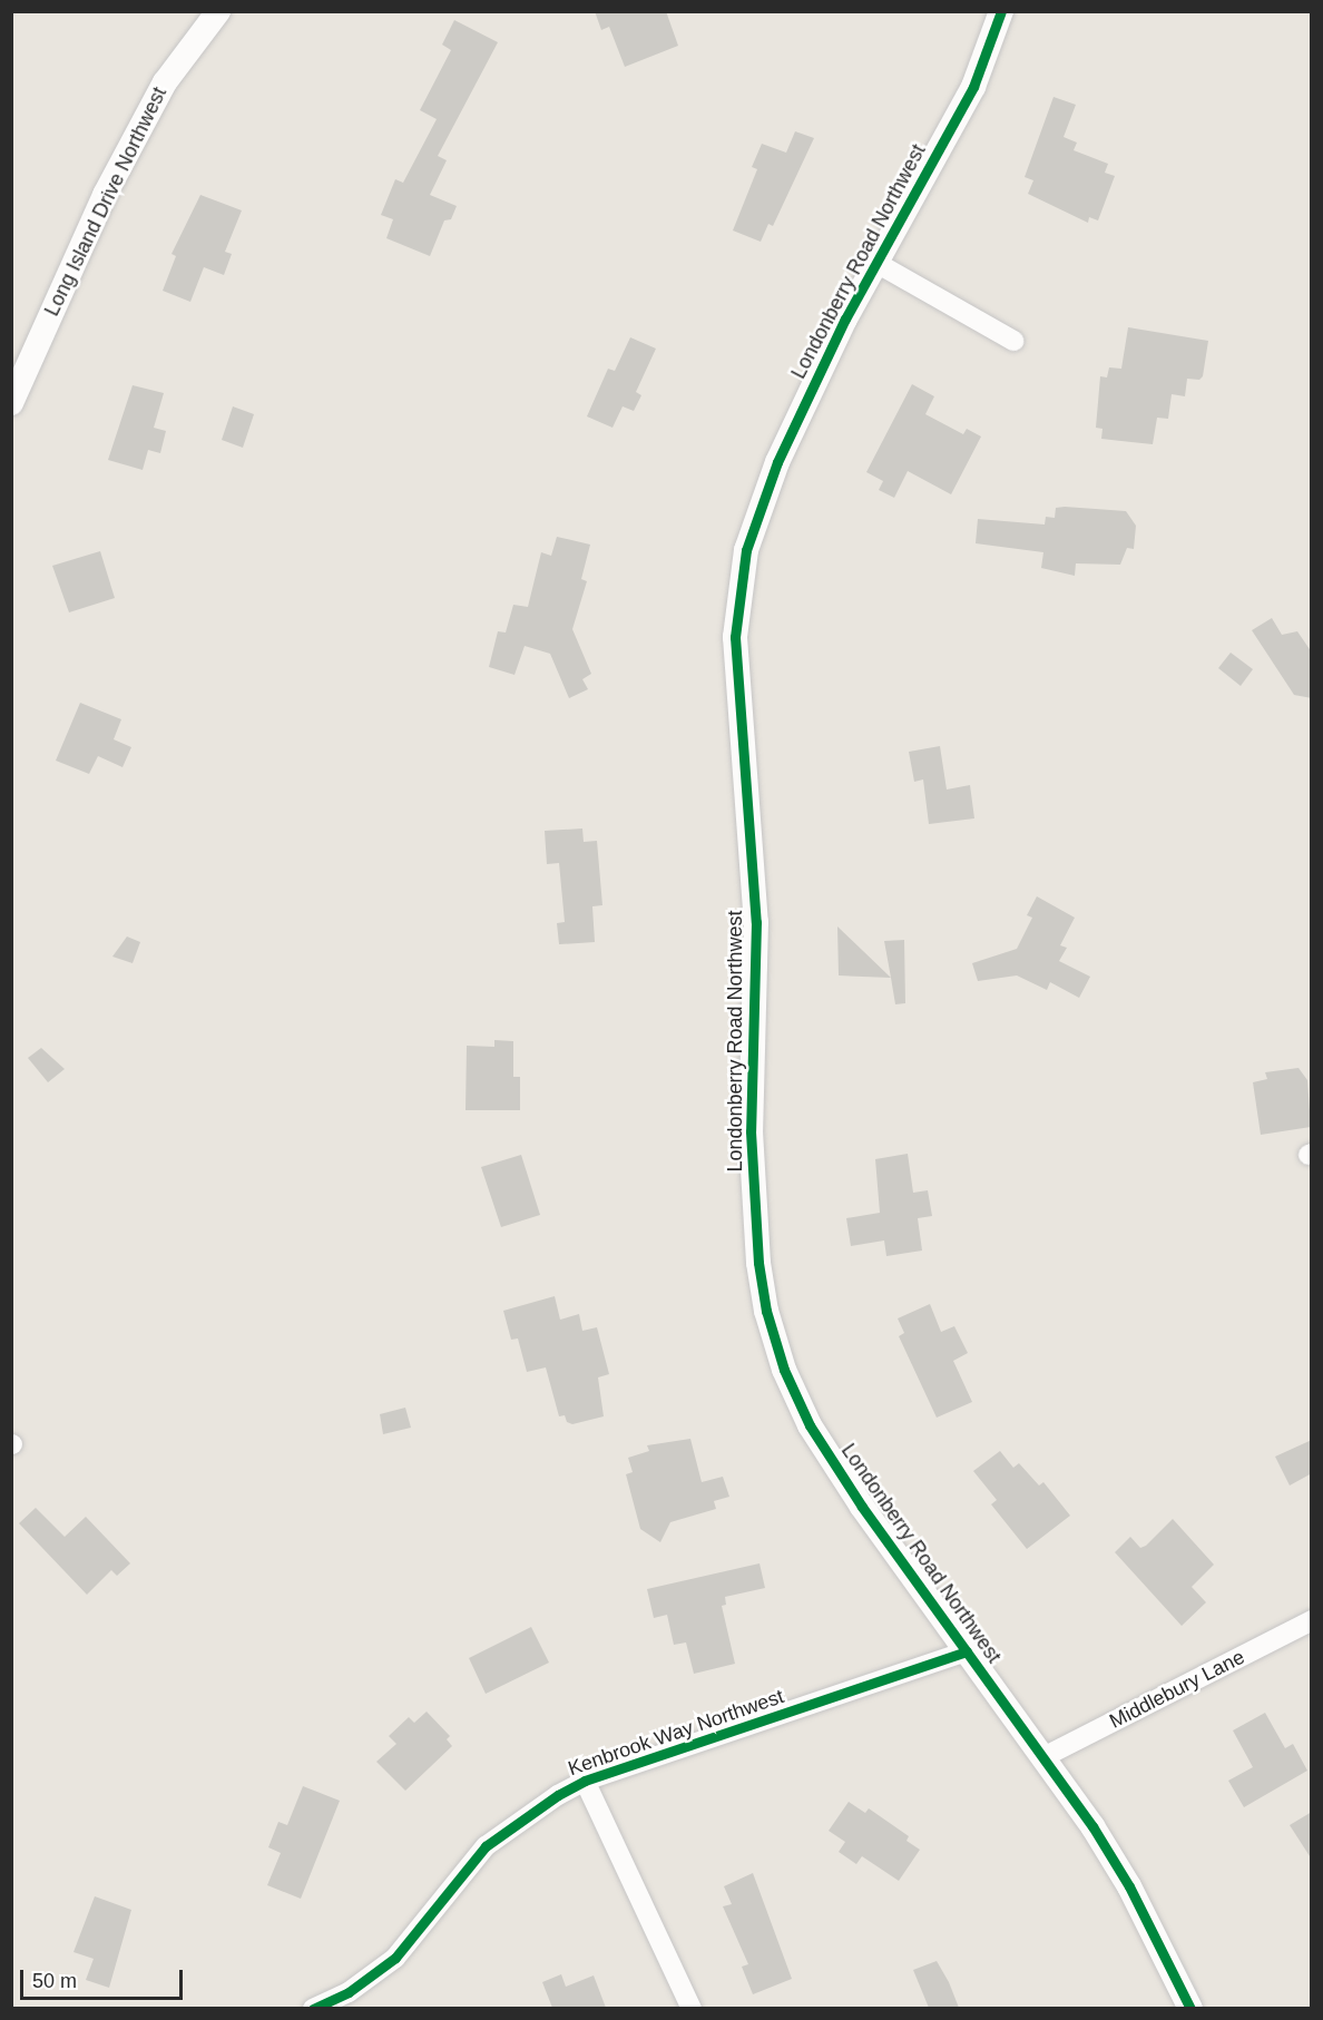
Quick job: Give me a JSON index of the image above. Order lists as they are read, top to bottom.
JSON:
{
  "streets": {
    "street": [
      "Long Island Drive Northwest",
      "Londonberry Road Northwest",
      "Middlebury Lane",
      "Kenbrook Way Northwest"
    ]
  },
  "crossings": [
    ["Londonberry Road Northwest", "Middlebury Lane"],
    ["Londonberry Road Northwest", "Kenbrook Way Northwest"]
  ],
  "scale_bar": "50 m"
}
